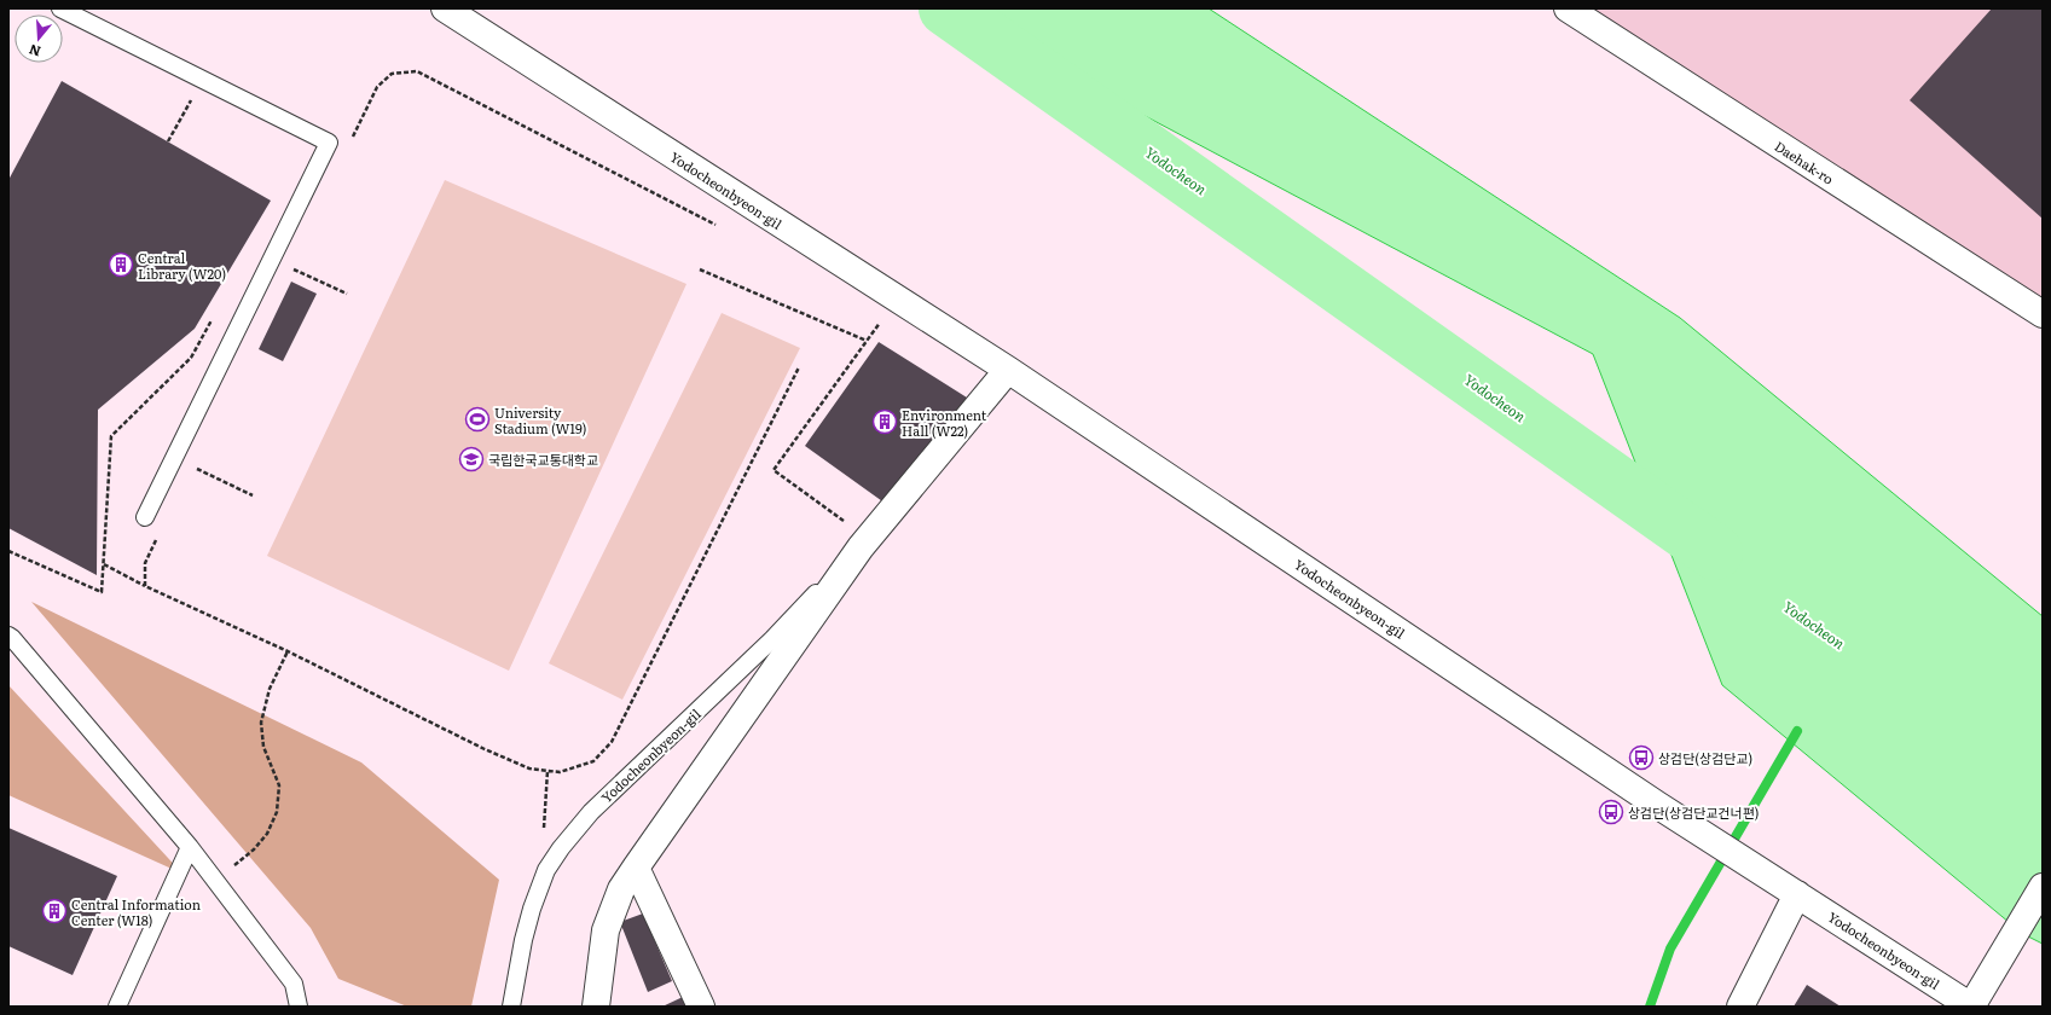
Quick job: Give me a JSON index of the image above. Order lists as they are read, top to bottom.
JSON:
{
  "streets": {
    "street": ["Daehak-ro", "Yodocheonbyeon-gil"]
  },
  "water": ["Yodocheon"],
  "places": {
    "building": ["Central Library (W20)", "Environment Hall (W22)", "Central Information Center (W18)"],
    "sports": ["University Stadium (W19)"],
    "school or university": ["국립한국교통대학교"],
    "bus stop": ["상검단(상검단교)", "상검단(상검단교건너편)"]
  },
  "north": "bottom"
}
